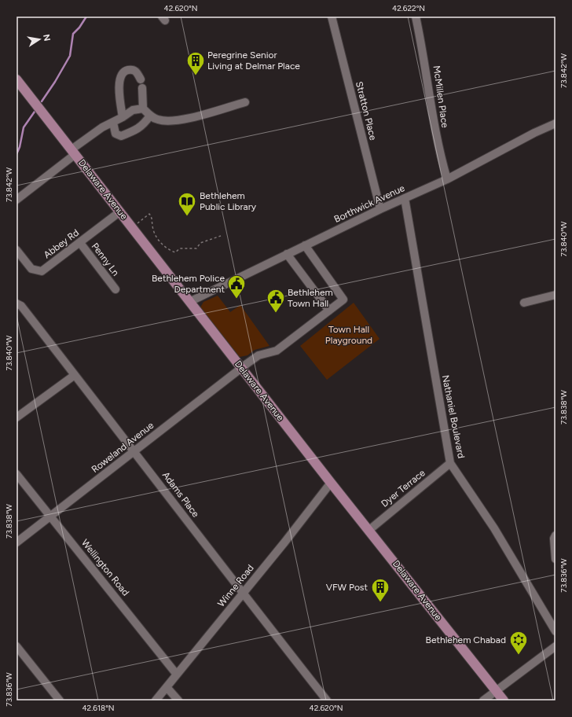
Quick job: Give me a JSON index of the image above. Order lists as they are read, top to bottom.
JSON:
{
  "streets": {
    "main road": ["Delaware Avenue"],
    "street": [
      "McMillen Place",
      "Stratton Place",
      "Borthwick Avenue",
      "Abbey Rd",
      "Penny Ln",
      "Nathaniel Boulevard",
      "Roweland Avenue",
      "Dyer Terrace",
      "Adams Place",
      "Wellington Road",
      "Winne Road"
    ]
  },
  "crossings": [
    ["McMillen Place", "Borthwick Avenue"],
    ["Stratton Place", "Borthwick Avenue"],
    ["Delaware Avenue", "Borthwick Avenue"],
    ["Delaware Avenue", "Abbey Rd"],
    ["Delaware Avenue", "Roweland Avenue"],
    ["Delaware Avenue", "Dyer Terrace"],
    ["Delaware Avenue", "Winne Road"],
    ["Borthwick Avenue", "Nathaniel Boulevard"],
    ["Borthwick Avenue", "Roweland Avenue"],
    ["Abbey Rd", "Penny Ln"],
    ["Nathaniel Boulevard", "Dyer Terrace"],
    ["Roweland Avenue", "Adams Place"],
    ["Roweland Avenue", "Wellington Road"],
    ["Adams Place", "Winne Road"],
    ["Wellington Road", "Winne Road"]
  ],
  "parks": ["Town Hall Playground"],
  "places": {
    "building": ["Peregrine Senior Living at Delmar Place", "VFW Post"],
    "library": ["Bethlehem Public Library"],
    "public building": ["Bethlehem Police Department", "Bethlehem Town Hall"],
    "synagogue": ["Bethlehem Chabad"]
  },
  "north": "right",
  "coordinates": [
    "42.620°N",
    "42.622°N",
    "73.842°W",
    "73.840°W",
    "73.838°W",
    "73.836°W",
    "42.618°N"
  ]
}
